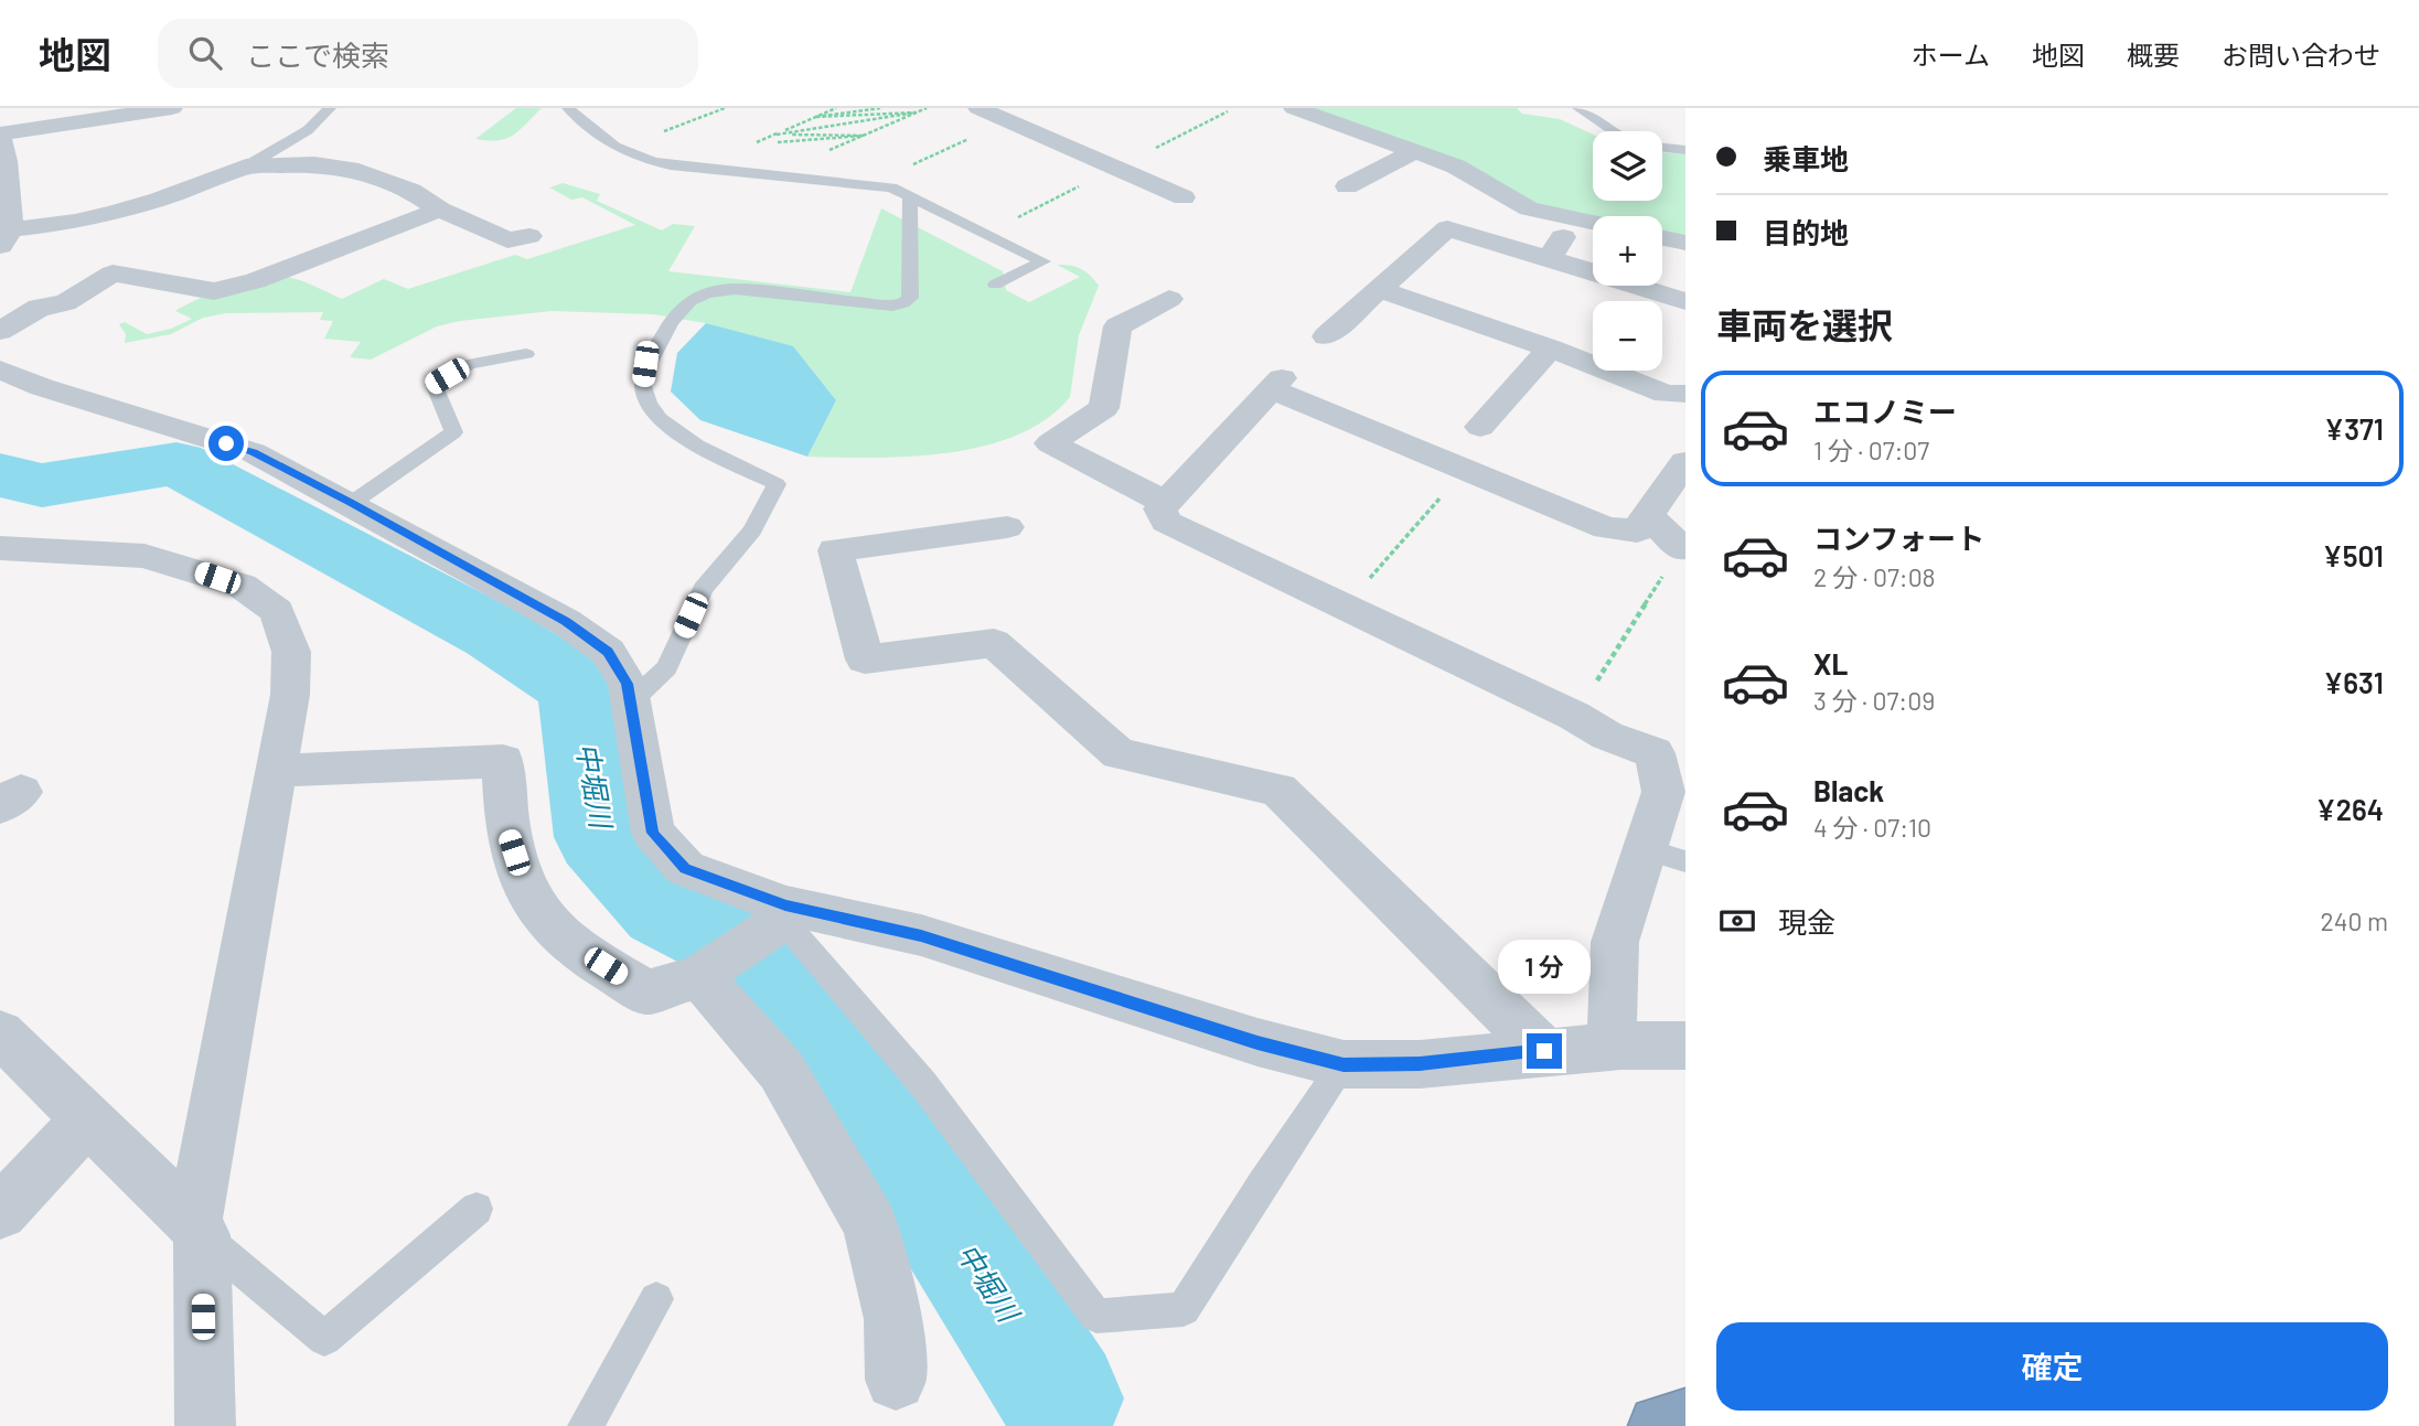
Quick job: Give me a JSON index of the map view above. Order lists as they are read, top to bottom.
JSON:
{
  "water": ["中堀川"],
  "page": {
    "header": "地図",
    "search": "ここで検索",
    "nav": [
      "ホーム",
      "地図",
      "概要",
      "お問い合わせ"
    ],
    "banner": ["乗車地", "目的地"],
    "map_buttons": ["+", "−"],
    "heading": "車両を選択",
    "list": [
      {
        "name": "エコノミー",
        "note": "1 分 · 07:07",
        "value": "¥371"
      },
      {
        "name": "コンフォート",
        "note": "2 分 · 07:08",
        "value": "¥501"
      },
      {
        "name": "XL",
        "note": "3 分 · 07:09",
        "value": "¥631"
      },
      {
        "name": "Black",
        "note": "4 分 · 07:10",
        "value": "¥264"
      }
    ],
    "pay": ["現金", "240 m"],
    "bubble": "1 分",
    "buttons": "確定"
  }
}
